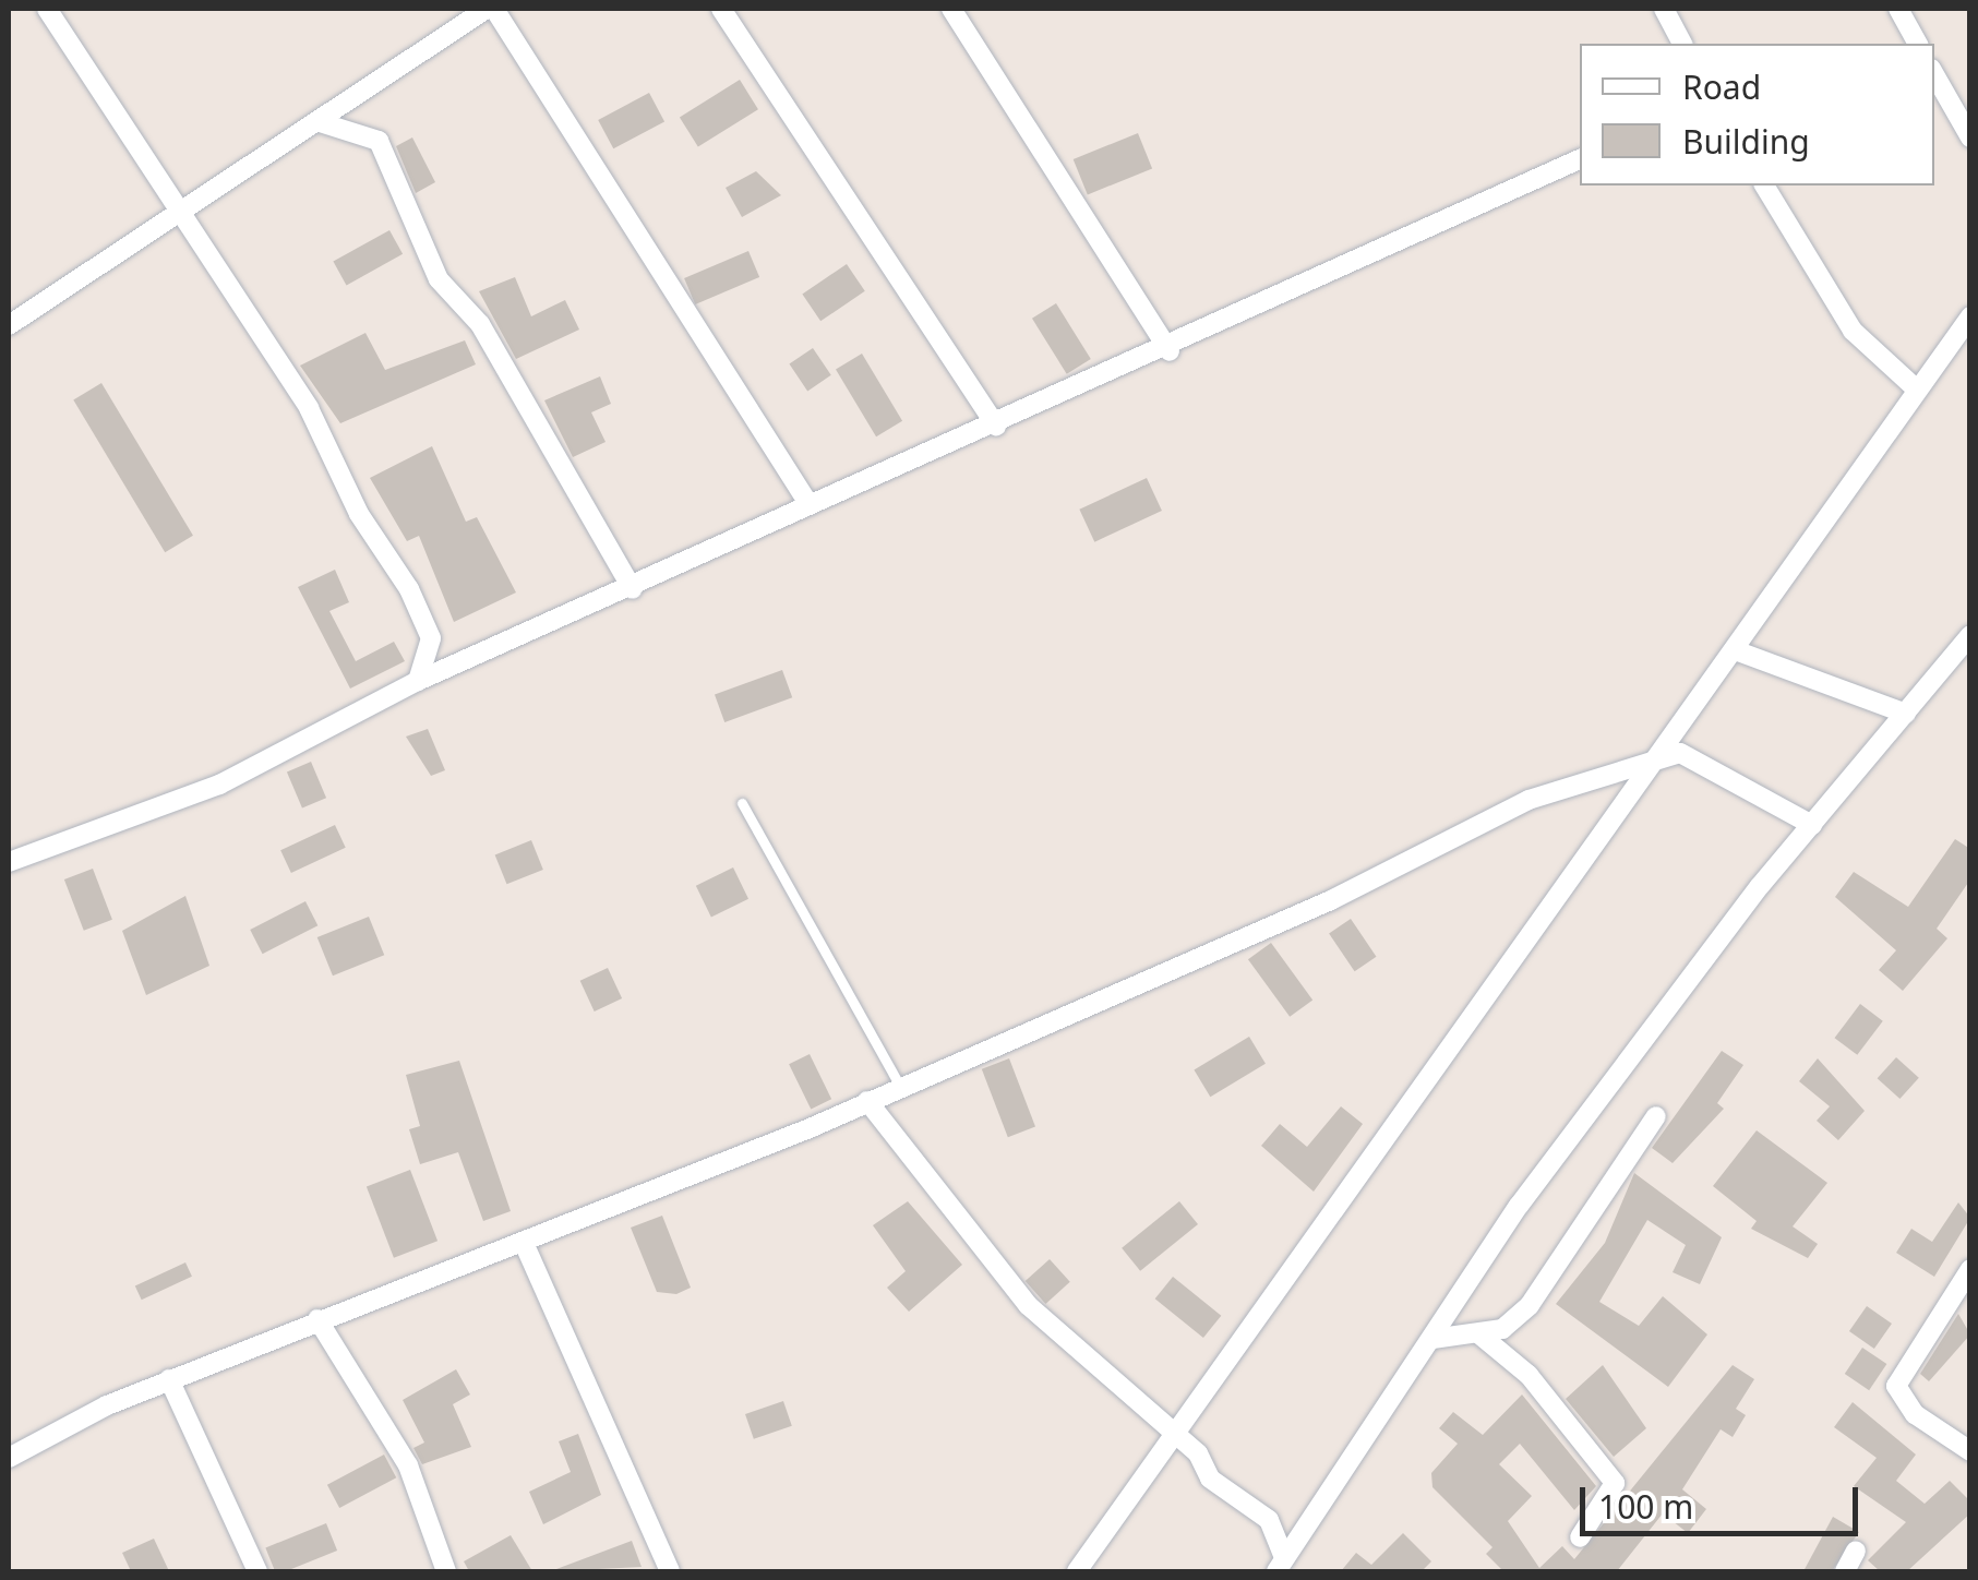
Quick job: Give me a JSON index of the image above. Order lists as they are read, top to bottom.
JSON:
{
  "legend": ["Road", "Building"],
  "scale_bar": "100 m"
}
